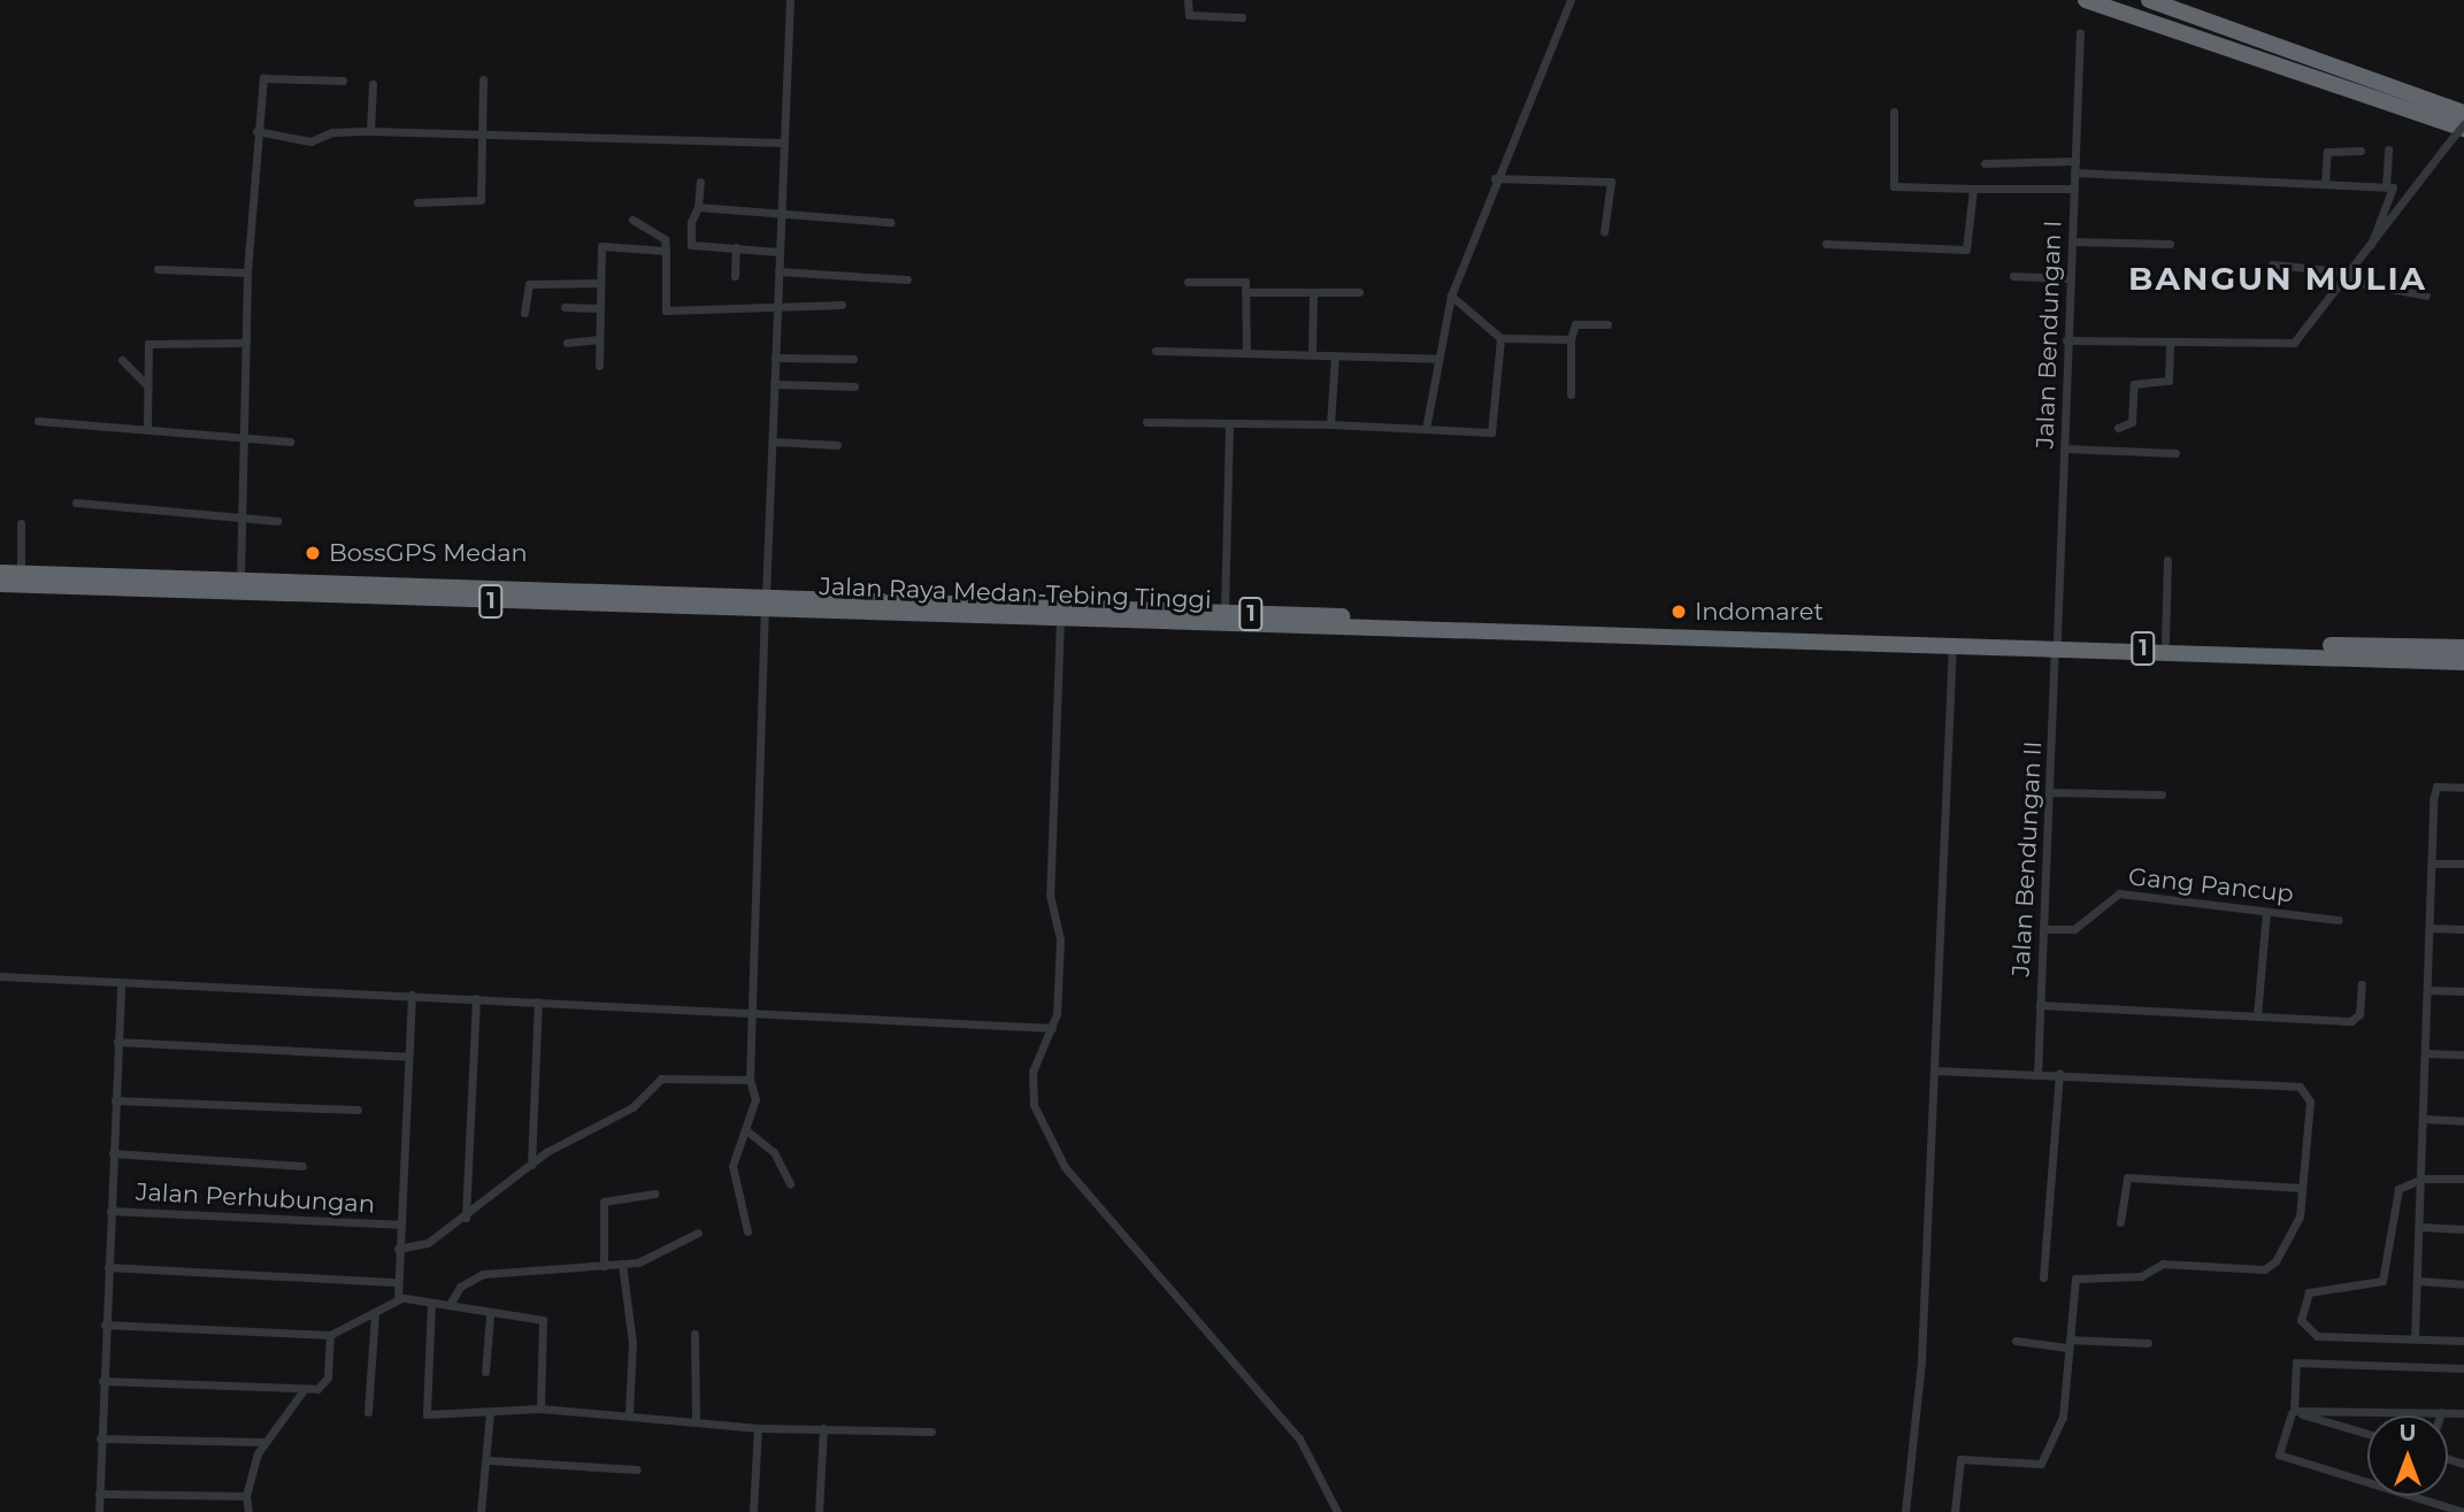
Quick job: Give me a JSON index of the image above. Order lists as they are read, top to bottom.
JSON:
{
  "streets": {
    "highway": ["Jalan Raya Medan-Tebing Tinggi", "1"],
    "street": [
      "Jalan Bendungan I",
      "Jalan Bendungan II",
      "Gang Pancup",
      "Jalan Perhubungan"
    ]
  },
  "crossings": [
    ["Jalan Bendungan I", "Jalan Raya Medan-Tebing Tinggi"],
    ["Jalan Bendungan I", "Jalan Bendungan II"],
    ["Jalan Raya Medan-Tebing Tinggi", "Jalan Bendungan II"],
    ["Jalan Bendungan II", "Gang Pancup"]
  ],
  "districts": ["BANGUN MULIA"],
  "places": ["BossGPS Medan", "Indomaret"],
  "north": "top"
}
